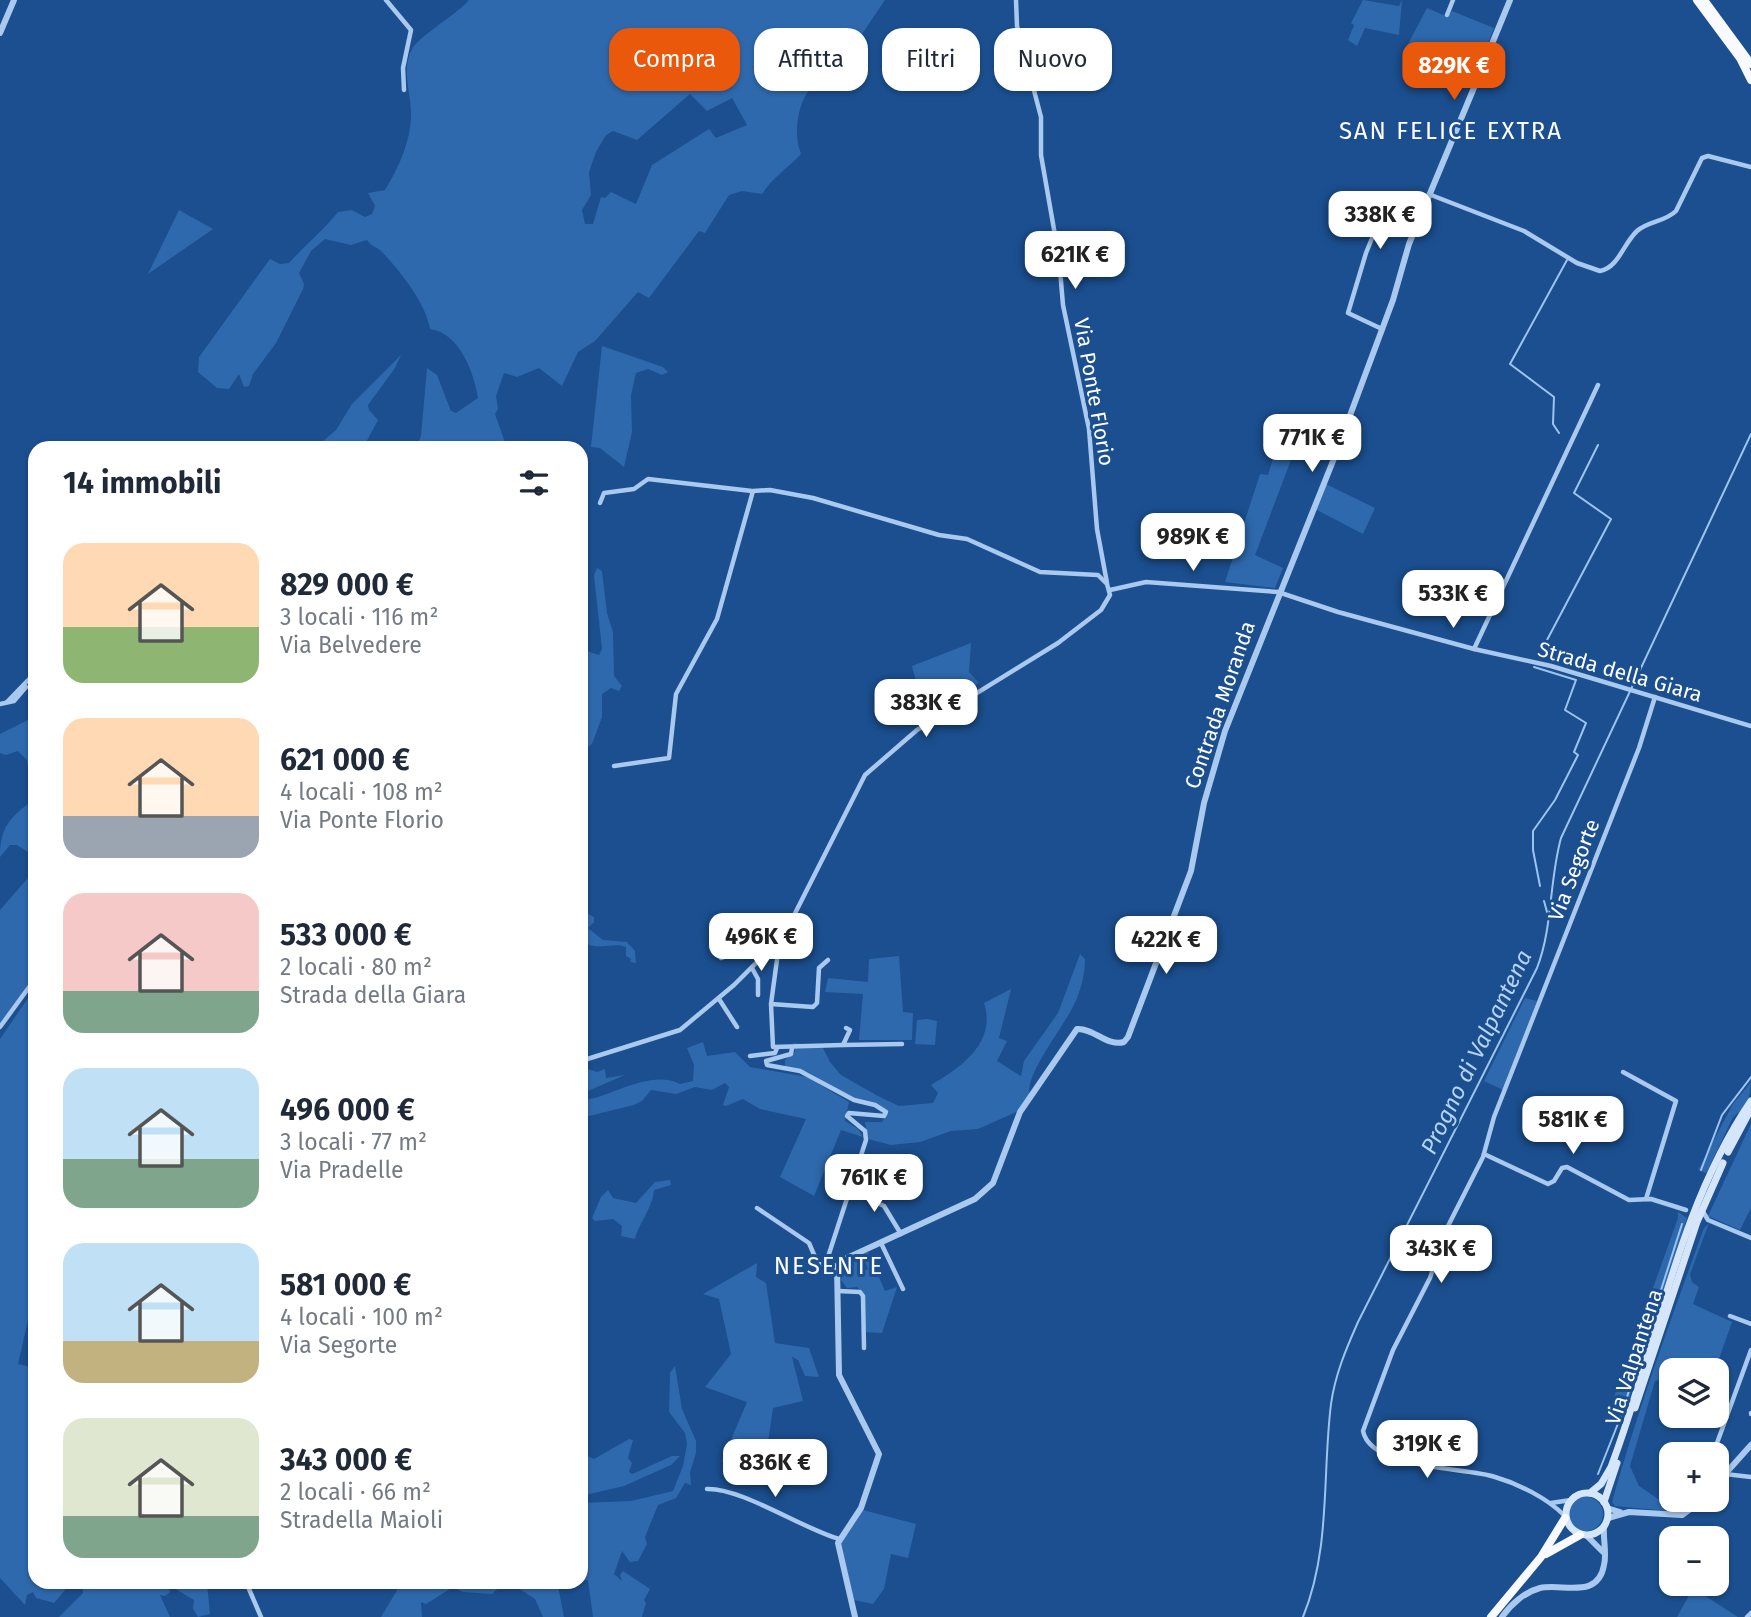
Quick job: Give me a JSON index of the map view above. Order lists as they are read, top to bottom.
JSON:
{
  "streets": {
    "main road": ["Via Valpantena"],
    "street": [
      "Via Ponte Florio",
      "Strada della Giara",
      "Contrada Moranda",
      "Via Segorte"
    ]
  },
  "crossings": [
    ["Via Ponte Florio", "Strada della Giara"],
    ["Strada della Giara", "Contrada Moranda"],
    ["Strada della Giara", "Via Segorte"]
  ],
  "districts": ["SAN FELICE EXTRA", "NESENTE"],
  "water": ["Progno di Valpantena"],
  "page": {
    "chip": [
      "Compra",
      "Affitta",
      "Filtri",
      "Nuovo"
    ],
    "price": [
      "829K €",
      "338K €",
      "621K €",
      "771K €",
      "989K €",
      "533K €",
      "383K €",
      "496K €",
      "422K €",
      "581K €",
      "761K €",
      "343K €",
      "319K €",
      "836K €"
    ],
    "heading": "14 immobili",
    "list": [
      {
        "name": "829 000 €",
        "note": "3 locali · 116 m² · Via Belvedere"
      },
      {
        "name": "621 000 €",
        "note": "4 locali · 108 m² · Via Ponte Florio"
      },
      {
        "name": "533 000 €",
        "note": "2 locali · 80 m² · Strada della Giara"
      },
      {
        "name": "496 000 €",
        "note": "3 locali · 77 m² · Via Pradelle"
      },
      {
        "name": "581 000 €",
        "note": "4 locali · 100 m² · Via Segorte"
      },
      {
        "name": "343 000 €",
        "note": "2 locali · 66 m² · Stradella Maioli"
      }
    ],
    "map_buttons": ["+", "−"]
  }
}
